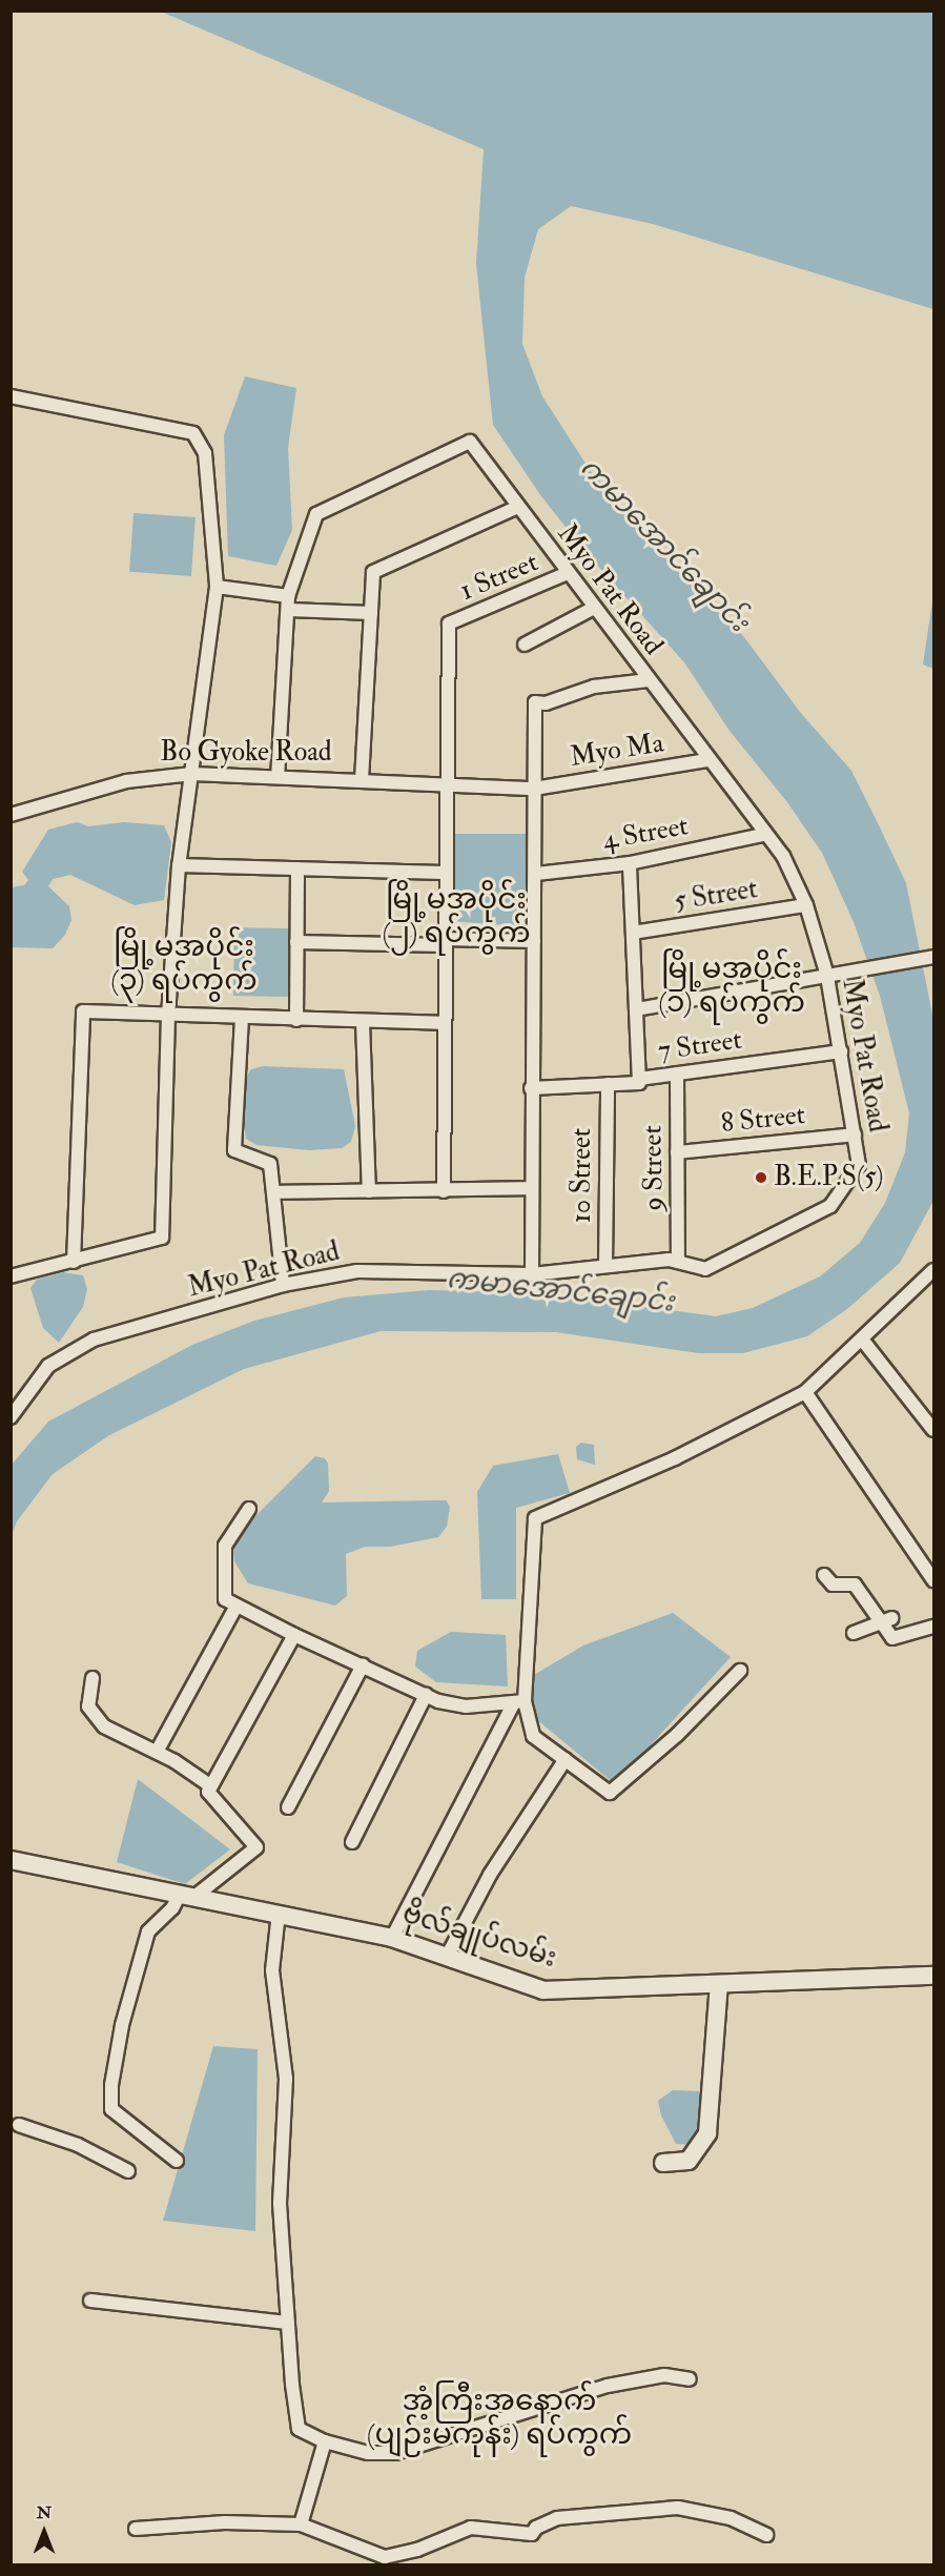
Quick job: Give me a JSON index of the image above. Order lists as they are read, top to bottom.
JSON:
{
  "streets": {
    "street": [
      "1 Street",
      "Myo Pat Road",
      "Myo Ma",
      "Bo Gyoke Road",
      "4 Street",
      "5 Street",
      "7 Street",
      "8 Street",
      "9 Street",
      "10 Street",
      "ဗိုလ်ချုပ်လမ်း"
    ]
  },
  "crossings": [
    ["1 Street", "Myo Pat Road"],
    ["1 Street", "Myo Ma"],
    ["1 Street", "Bo Gyoke Road"],
    ["Myo Pat Road", "Myo Ma"],
    ["Myo Pat Road", "4 Street"],
    ["Myo Pat Road", "5 Street"],
    ["Myo Pat Road", "7 Street"],
    ["Myo Pat Road", "8 Street"],
    ["Myo Pat Road", "9 Street"],
    ["Myo Pat Road", "10 Street"],
    ["Myo Ma", "Bo Gyoke Road"],
    ["7 Street", "9 Street"],
    ["7 Street", "10 Street"],
    ["8 Street", "9 Street"]
  ],
  "districts": [
    "မြို့မအပိုင်း (၂) ရပ်ကွက်",
    "မြို့မအပိုင်း (၃) ရပ်ကွက်",
    "မြို့မအပိုင်း (၁) ရပ်ကွက်",
    "အံ့ကြီးအနောက် (ပျဉ်းမကုန်း) ရပ်ကွက်"
  ],
  "water": ["ကမာအောင်ချောင်း"],
  "places": ["B.E.P.S(5)"],
  "north": "top"
}
